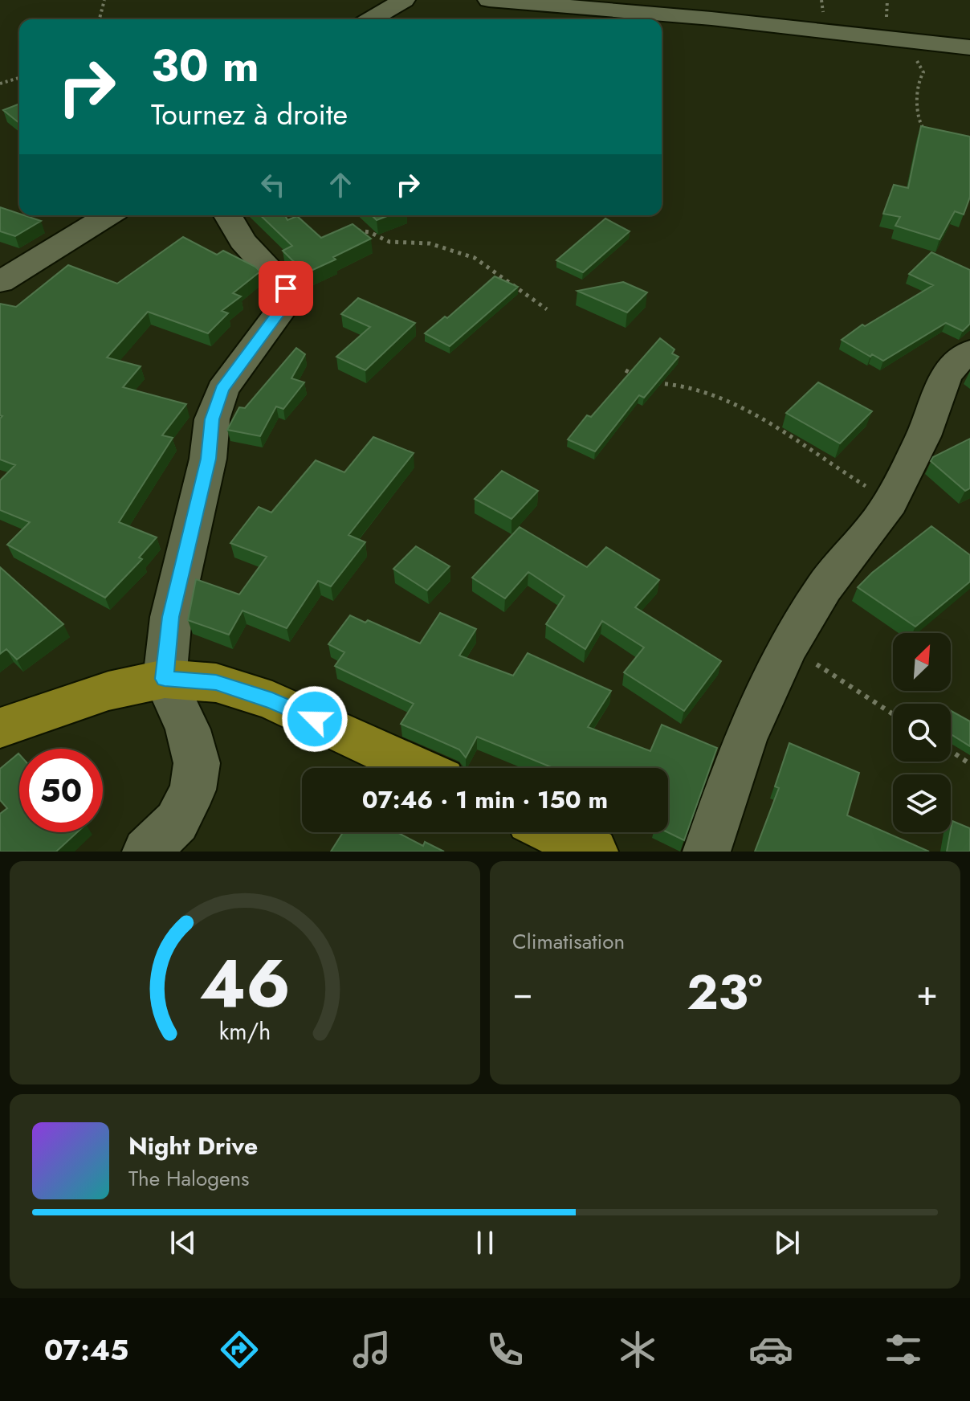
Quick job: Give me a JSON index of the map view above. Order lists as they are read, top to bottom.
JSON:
{
  "north": "top right",
  "page": {
    "turn": ["30 m", "Tournez à droite"],
    "limit": "50",
    "trip": "07:46 · 1 min · 150 m",
    "tile": "Climatisation",
    "heat": ["−", "23°", "+"],
    "song": ["Night Drive", "The Halogens"],
    "tabs": "07:45",
    "gauge": ["46", "km/h"]
  }
}
